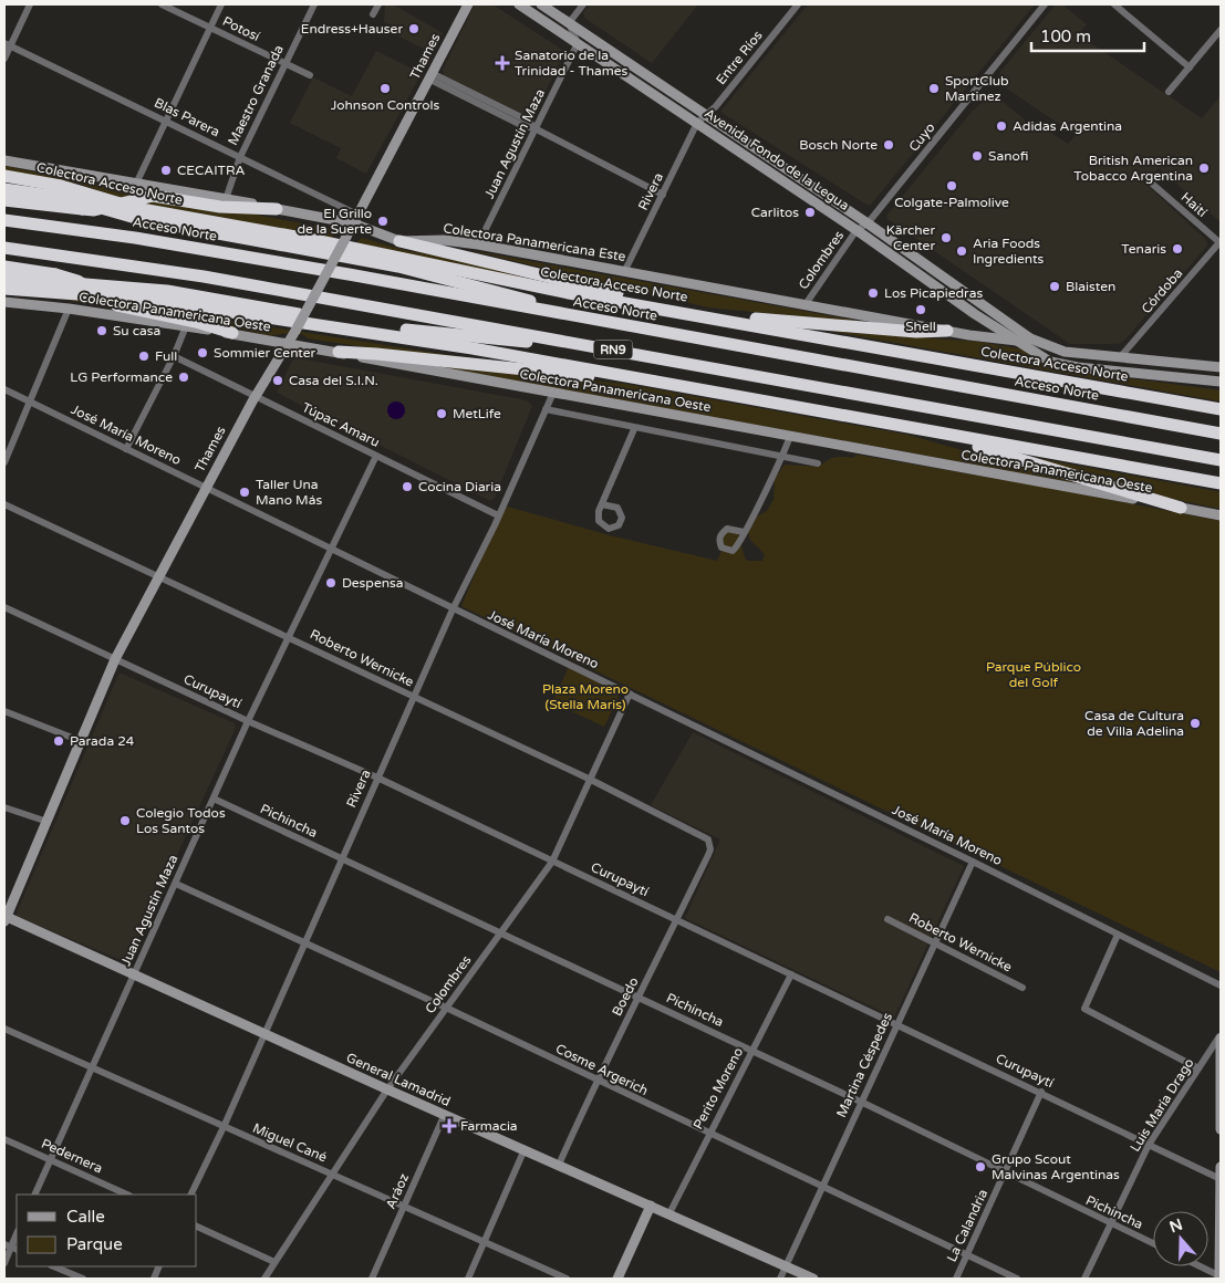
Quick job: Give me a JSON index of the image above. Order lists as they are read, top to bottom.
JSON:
{
  "streets": {
    "highway": ["Colectora Acceso Norte", "Acceso Norte", "RN9"],
    "street": [
      "Potosí",
      "Thames",
      "Entre Ríos",
      "Maestro Granada",
      "Blas Parera",
      "Cuyo",
      "Juan Agustín Maza",
      "Avenida Fondo de la Legua",
      "Rivera",
      "Haití",
      "Colectora Panamericana Este",
      "Colombres",
      "Córdoba",
      "Colectora Panamericana Oeste",
      "Túpac Amaru",
      "José María Moreno",
      "Roberto Wernicke",
      "Curupaytí",
      "Pichincha",
      "Boedo",
      "Martina Céspedes",
      "Cosme Argerich",
      "General Lamadrid",
      "Perito Moreno",
      "Luis María Drago",
      "Miguel Cané",
      "Pedernera",
      "Aráoz",
      "La Calandria"
    ]
  },
  "crossings": [
    ["Potosí", "Maestro Granada"],
    ["Thames", "Blas Parera"],
    ["Thames", "Colectora Panamericana Este"],
    ["Thames", "Colectora Panamericana Oeste"],
    ["Thames", "Túpac Amaru"],
    ["Thames", "José María Moreno"],
    ["Thames", "Roberto Wernicke"],
    ["Thames", "Curupaytí"],
    ["Thames", "General Lamadrid"],
    ["Entre Ríos", "Avenida Fondo de la Legua"],
    ["Entre Ríos", "Rivera"],
    ["Maestro Granada", "Blas Parera"],
    ["Maestro Granada", "Colectora Panamericana Este"],
    ["Blas Parera", "Colectora Panamericana Este"],
    ["Cuyo", "Avenida Fondo de la Legua"],
    ["Cuyo", "Colombres"],
    ["Juan Agustín Maza", "Avenida Fondo de la Legua"],
    ["Juan Agustín Maza", "Colectora Panamericana Este"],
    ["Juan Agustín Maza", "Túpac Amaru"],
    ["Juan Agustín Maza", "José María Moreno"],
    ["Juan Agustín Maza", "Roberto Wernicke"],
    ["Juan Agustín Maza", "Curupaytí"],
    ["Juan Agustín Maza", "Pichincha"],
    ["Juan Agustín Maza", "Cosme Argerich"],
    ["Juan Agustín Maza", "General Lamadrid"],
    ["Juan Agustín Maza", "Miguel Cané"],
    ["Juan Agustín Maza", "Pedernera"],
    ["Avenida Fondo de la Legua", "Rivera"],
    ["Avenida Fondo de la Legua", "Colectora Panamericana Este"],
    ["Avenida Fondo de la Legua", "Colombres"],
    ["Avenida Fondo de la Legua", "Córdoba"],
    ["Rivera", "Colectora Panamericana Este"],
    ["Rivera", "Colectora Panamericana Oeste"],
    ["Rivera", "Túpac Amaru"],
    ["Rivera", "José María Moreno"],
    ["Rivera", "Roberto Wernicke"],
    ["Rivera", "Curupaytí"],
    ["Rivera", "Pichincha"],
    ["Rivera", "Cosme Argerich"],
    ["Rivera", "General Lamadrid"],
    ["Rivera", "Miguel Cané"],
    ["Haití", "Córdoba"],
    ["Colectora Panamericana Este", "Colombres"],
    ["Colombres", "José María Moreno"],
    ["Colombres", "Roberto Wernicke"],
    ["Colombres", "Curupaytí"],
    ["Colombres", "Pichincha"],
    ["Colombres", "Cosme Argerich"],
    ["Colombres", "General Lamadrid"],
    ["Colombres", "Miguel Cané"],
    ["José María Moreno", "Martina Céspedes"],
    ["Roberto Wernicke", "Boedo"],
    ["Roberto Wernicke", "Martina Céspedes"],
    ["Curupaytí", "Boedo"],
    ["Curupaytí", "Martina Céspedes"],
    ["Curupaytí", "Perito Moreno"],
    ["Curupaytí", "Luis María Drago"],
    ["Curupaytí", "La Calandria"],
    ["Pichincha", "Boedo"],
    ["Pichincha", "Martina Céspedes"],
    ["Pichincha", "Perito Moreno"],
    ["Pichincha", "Luis María Drago"],
    ["Pichincha", "La Calandria"],
    ["Boedo", "Cosme Argerich"],
    ["Boedo", "General Lamadrid"],
    ["Martina Céspedes", "Cosme Argerich"],
    ["Martina Céspedes", "General Lamadrid"],
    ["Cosme Argerich", "Perito Moreno"],
    ["Cosme Argerich", "La Calandria"],
    ["General Lamadrid", "Perito Moreno"],
    ["General Lamadrid", "Aráoz"],
    ["Miguel Cané", "Aráoz"]
  ],
  "parks": ["Parque Público del Golf", "Plaza Moreno (Stella Maris)"],
  "places": {
    "other": [
      "Endress+Hauser",
      "Johnson Controls",
      "SportClub Martinez",
      "Adidas Argentina",
      "Bosch Norte",
      "Sanofi",
      "British American Tobacco Argentina",
      "CECAITRA",
      "Colgate-Palmolive",
      "Carlitos",
      "El Grillo de la Suerte",
      "Kärcher Center",
      "Tenaris",
      "Aria Foods Ingredients",
      "Blaisten",
      "Los Picapiedras",
      "Shell",
      "Su casa",
      "Sommier Center",
      "Full",
      "LG Performance",
      "Casa del S.I.N.",
      "MetLife",
      "Cocina Diaria",
      "Taller Una Mano Más",
      "Despensa",
      "Casa de Cultura de Villa Adelina",
      "Parada 24",
      "Colegio Todos Los Santos",
      "Grupo Scout Malvinas Argentinas"
    ],
    "health": ["Sanatorio de la Trinidad - Thames", "Farmacia"]
  },
  "legend": ["Calle", "Parque"],
  "scale_bar": "100 m",
  "north": "top"
}
